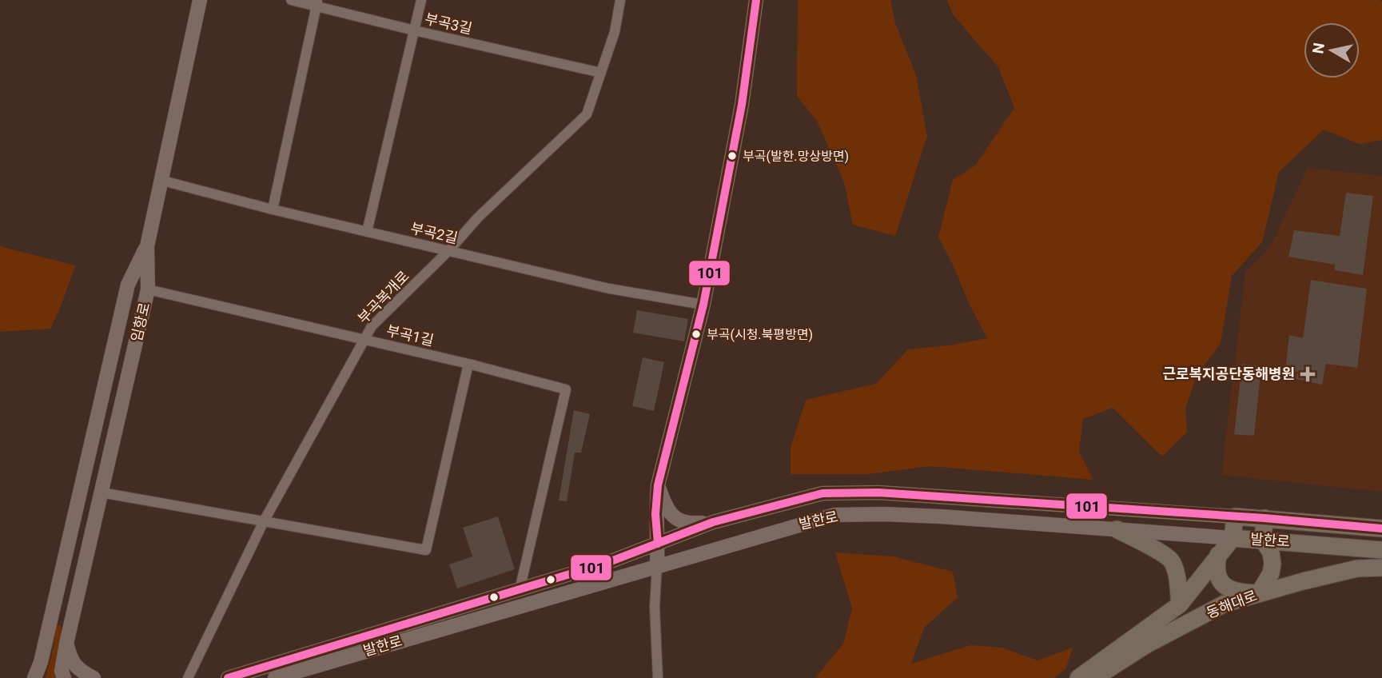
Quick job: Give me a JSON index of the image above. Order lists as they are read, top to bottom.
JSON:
{
  "streets": {
    "main road": ["발한로", "동해대로"],
    "street": [
      "부곡3길",
      "부곡2길",
      "부곡복개로",
      "임항로",
      "부곡1길"
    ]
  },
  "crossings": [
    ["부곡3길", "부곡복개로"],
    ["부곡2길", "부곡복개로"],
    ["부곡2길", "임항로"],
    ["부곡복개로", "부곡1길"],
    ["임항로", "부곡1길"],
    ["부곡1길", "발한로"],
    ["발한로", "동해대로"]
  ],
  "places": {
    "other": ["부곡(발한.망상방면)", "부곡(시청.북평방면)"],
    "health": ["근로복지공단동해병원"]
  },
  "lines": ["transit line 101"],
  "north": "left"
}
